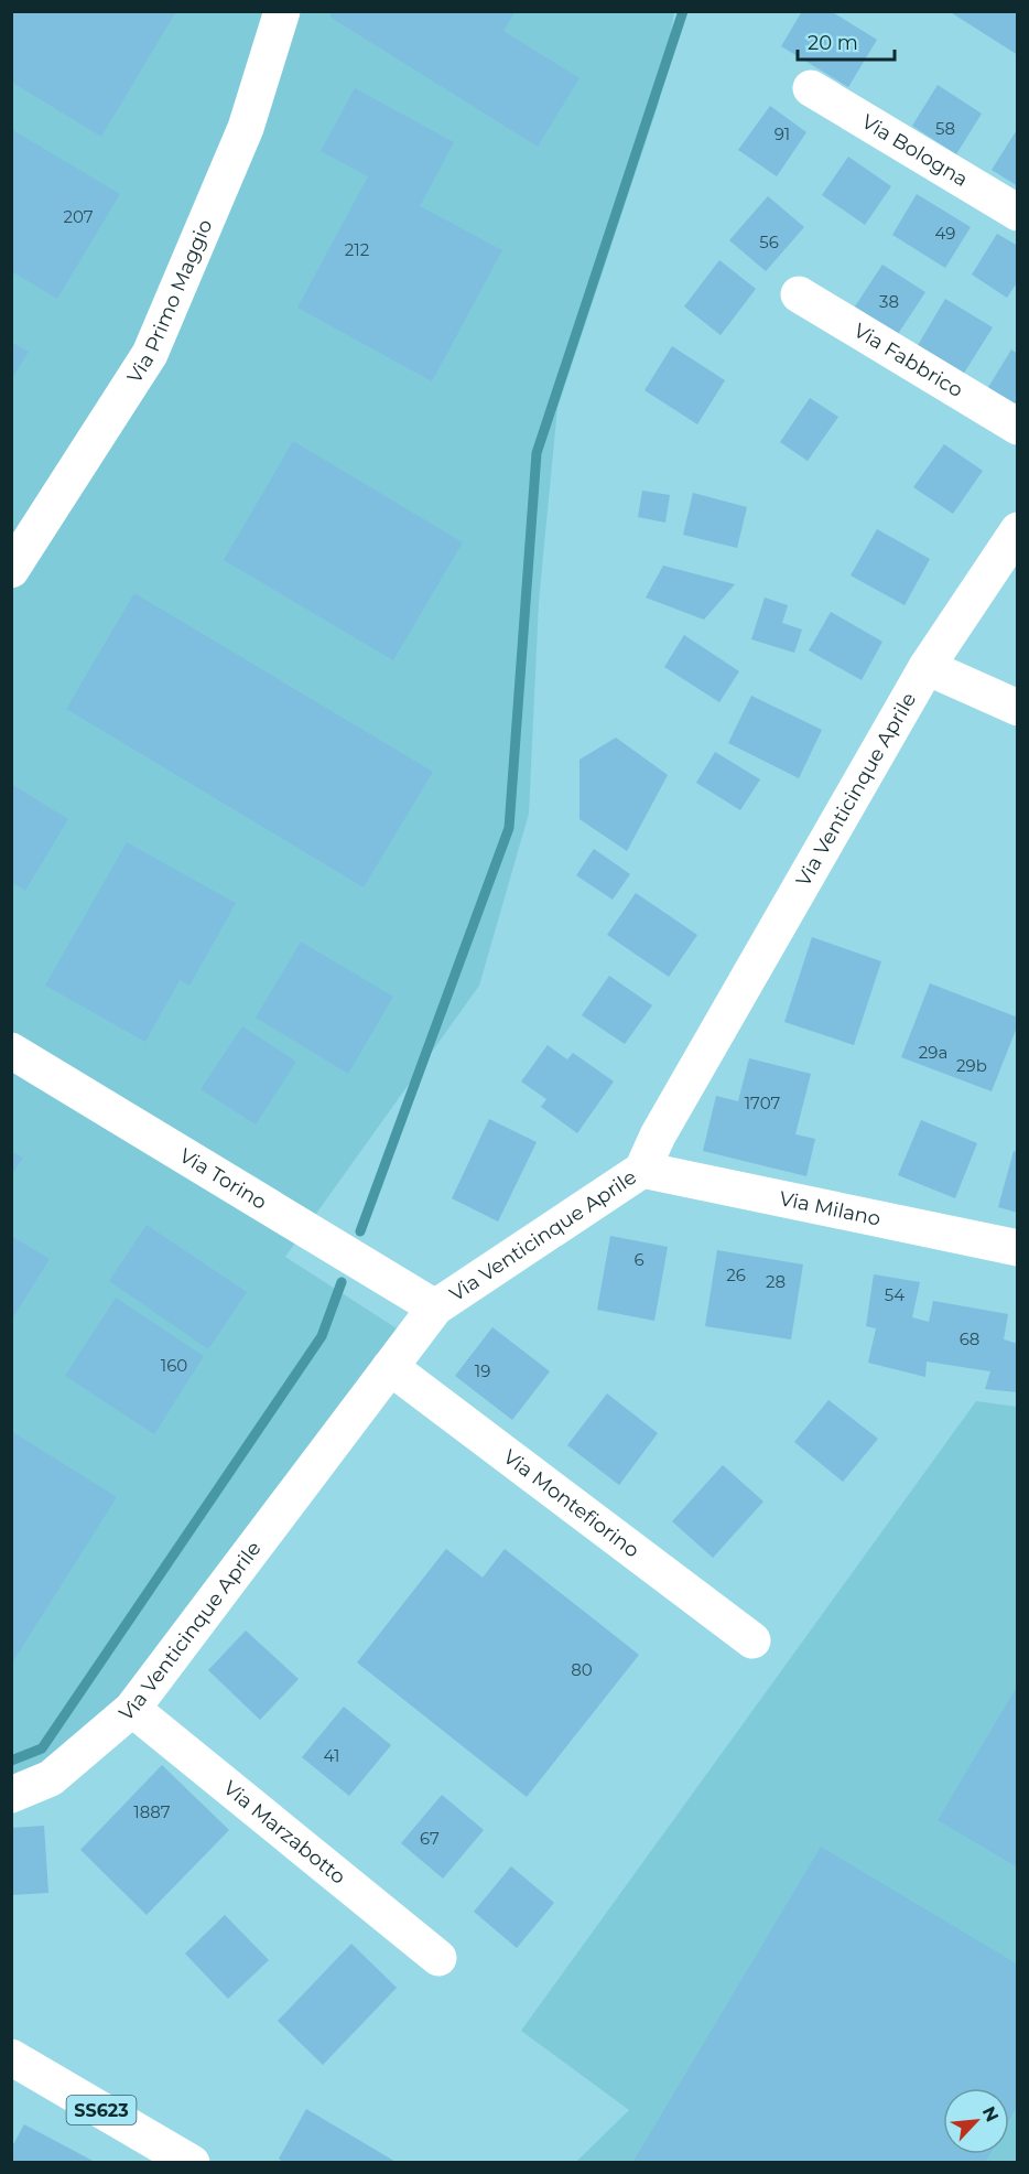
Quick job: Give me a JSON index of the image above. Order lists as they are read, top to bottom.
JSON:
{
  "streets": {
    "street": [
      "Via Bologna",
      "Via Primo Maggio",
      "Via Fabbrico",
      "Via Venticinque Aprile",
      "Via Torino",
      "Via Milano",
      "Via Montefiorino",
      "Via Marzabotto",
      "SS623"
    ]
  },
  "crossings": [
    ["Via Venticinque Aprile", "Via Torino"],
    ["Via Venticinque Aprile", "Via Milano"],
    ["Via Venticinque Aprile", "Via Montefiorino"],
    ["Via Venticinque Aprile", "Via Marzabotto"]
  ],
  "house_numbers": [
    "58",
    "91",
    "207",
    "49",
    "56",
    "212",
    "38",
    "29a",
    "29b",
    "1707",
    "6",
    "26",
    "28",
    "54",
    "68",
    "160",
    "19",
    "80",
    "41",
    "1887",
    "67"
  ],
  "scale_bar": "20 m",
  "north": "top right"
}
